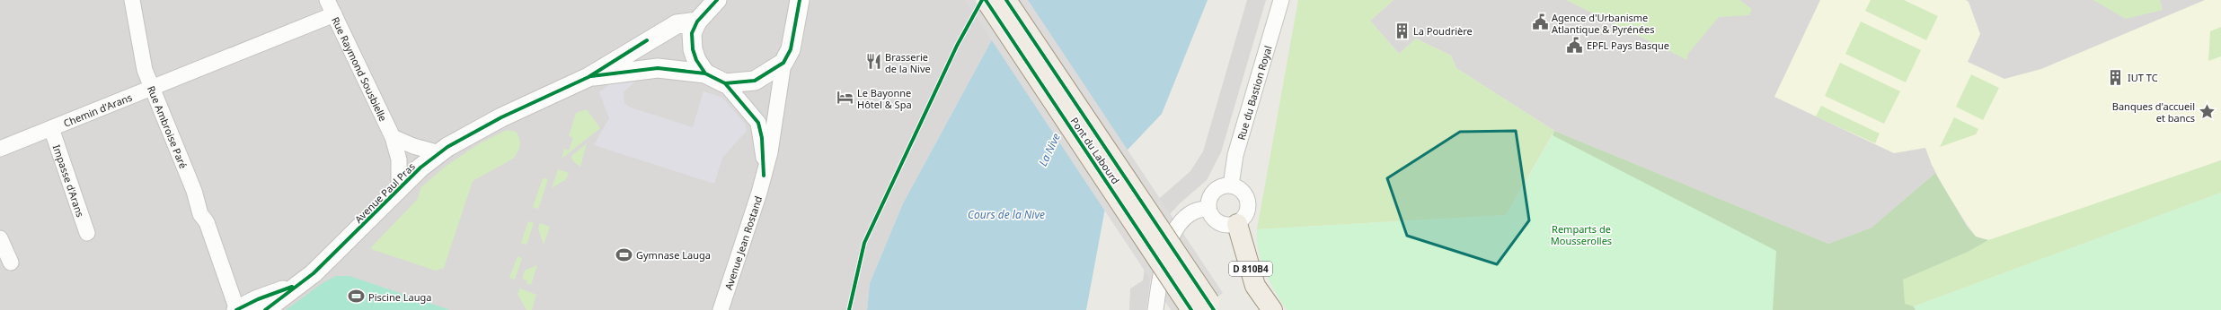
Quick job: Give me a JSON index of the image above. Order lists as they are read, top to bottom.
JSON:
{
  "streets": {
    "main road": ["Pont du Labourd", "D 810B4"],
    "street": [
      "Rue Raymond Sousbielle",
      "Rue du Bastion Royal",
      "Chemin d'Arans",
      "Rue Ambroise Paré",
      "Impasse d'Arans",
      "Avenue Paul Pras",
      "Avenue Jean Rostand"
    ]
  },
  "crossings": [
    ["Rue Raymond Sousbielle", "Rue Ambroise Paré"],
    ["Rue Raymond Sousbielle", "Avenue Paul Pras"],
    ["Rue du Bastion Royal", "D 810B4"],
    ["Chemin d'Arans", "Rue Ambroise Paré"],
    ["Chemin d'Arans", "Impasse d'Arans"],
    ["Rue Ambroise Paré", "Avenue Paul Pras"]
  ],
  "water": ["La Nive", "Cours de la Nive"],
  "parks": ["Remparts de Mousserolles"],
  "places": {
    "public building": ["Agence d'Urbanisme Atlantique & Pyrénées", "EPFL Pays Basque"],
    "building": ["La Poudrière", "IUT TC"],
    "restaurant": ["Brasserie de la Nive"],
    "hotel": ["Le Bayonne Hôtel & Spa"],
    "place": ["Banques d'accueil et bancs"],
    "sports": ["Gymnase Lauga", "Piscine Lauga"]
  }
}
